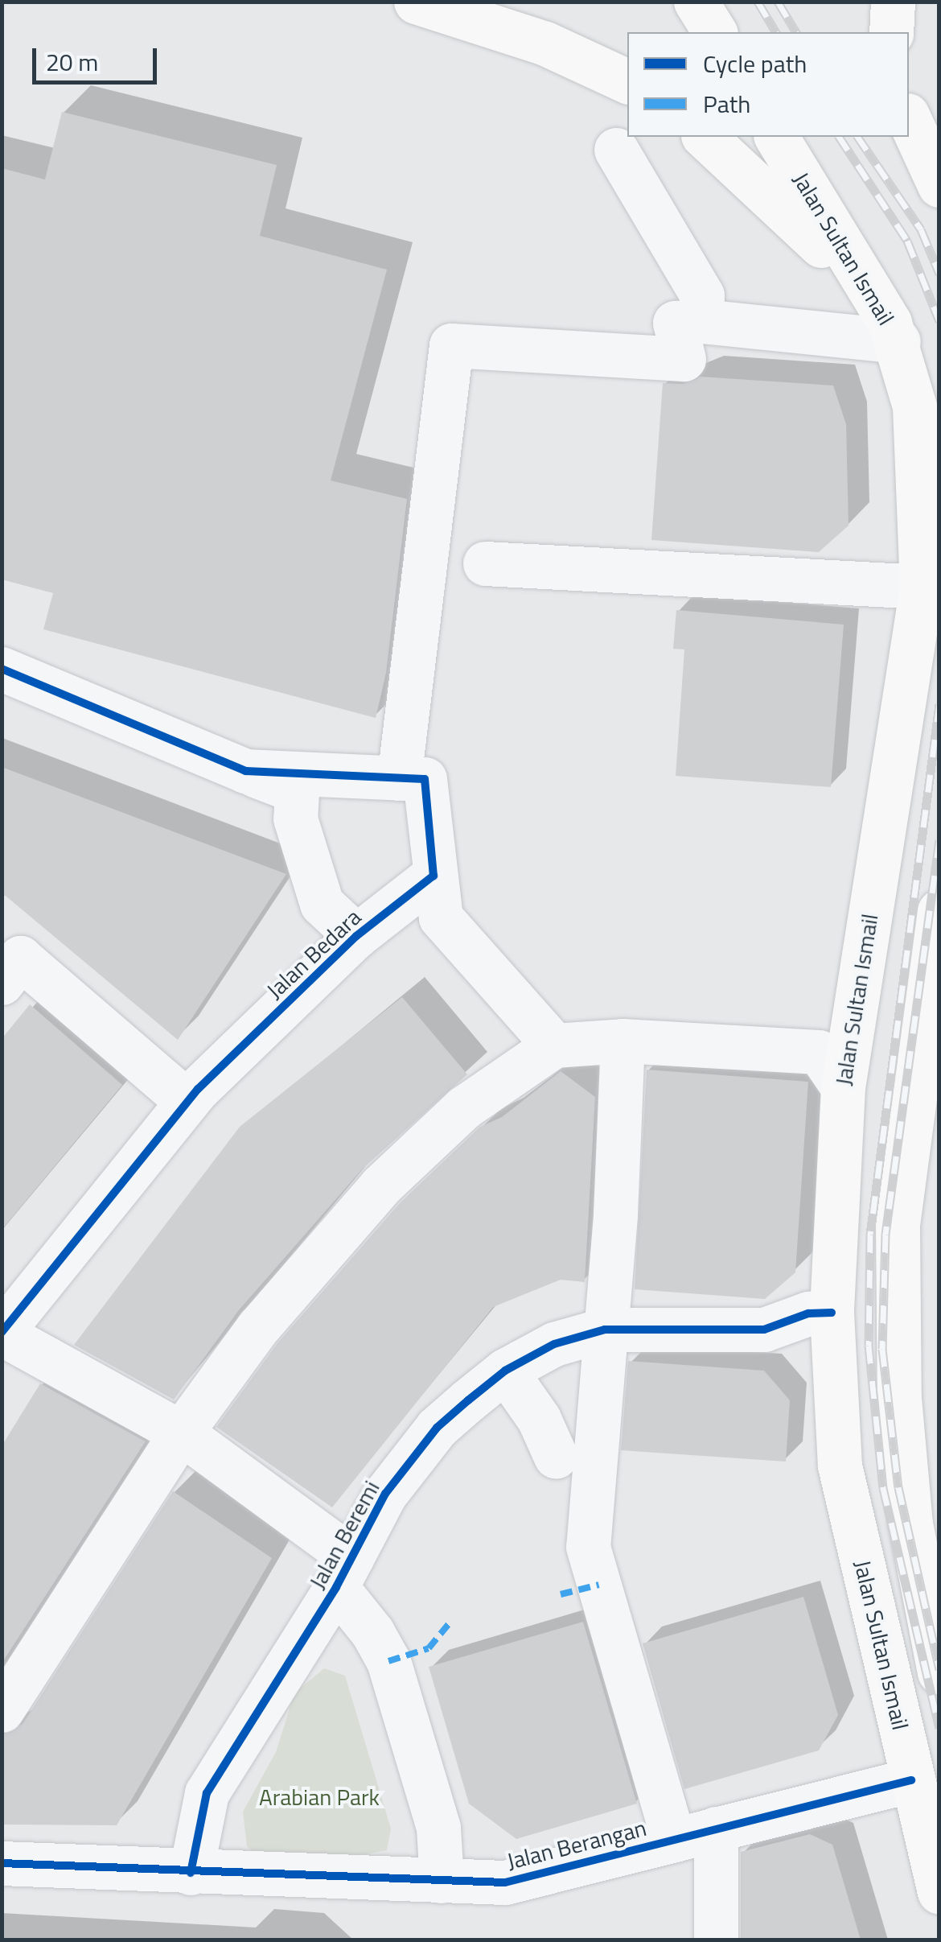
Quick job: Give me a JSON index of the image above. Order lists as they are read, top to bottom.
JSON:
{
  "streets": {
    "main road": ["Jalan Sultan Ismail"],
    "street": ["Jalan Bedara", "Jalan Beremi", "Jalan Berangan"]
  },
  "crossings": [
    ["Jalan Sultan Ismail", "Jalan Beremi"],
    ["Jalan Sultan Ismail", "Jalan Berangan"],
    ["Jalan Beremi", "Jalan Berangan"]
  ],
  "parks": ["Arabian Park"],
  "legend": ["Cycle path", "Path"],
  "scale_bar": "20 m"
}
